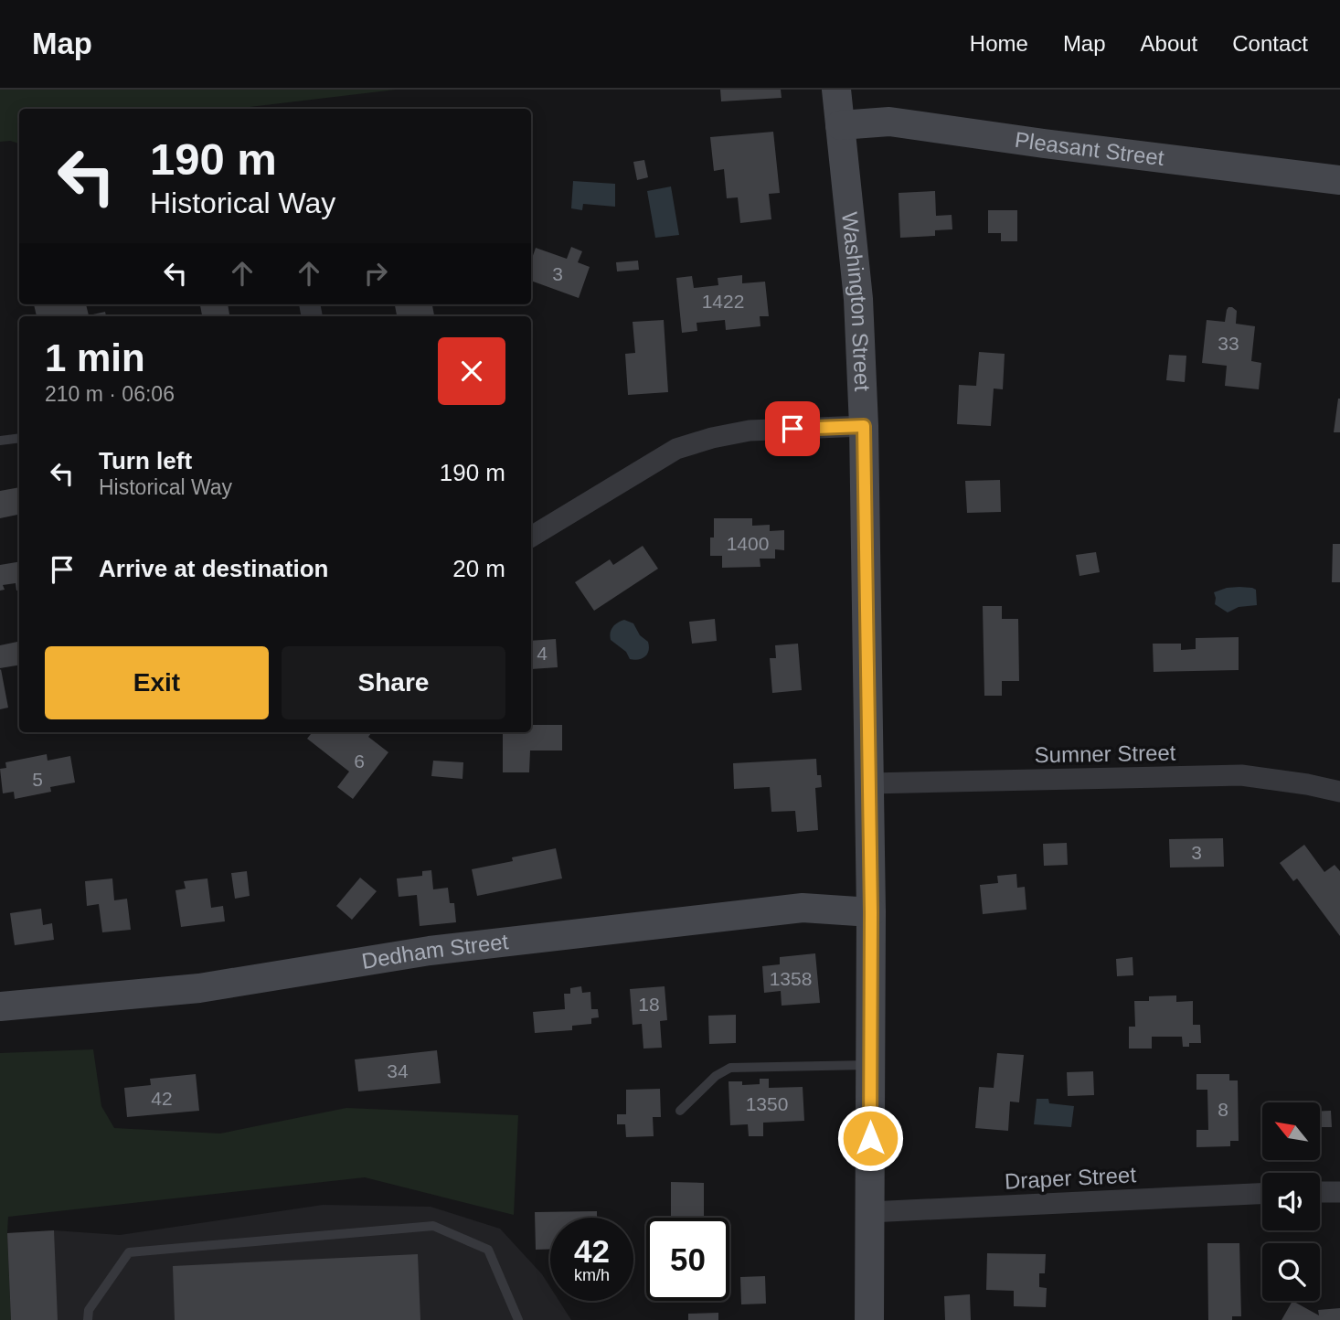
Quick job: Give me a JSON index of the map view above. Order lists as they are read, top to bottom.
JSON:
{
  "streets": {
    "main road": ["Pleasant Street", "Washington Street", "Dedham Street"],
    "street": ["Sumner Street", "Draper Street"]
  },
  "crossings": [
    ["Pleasant Street", "Washington Street"],
    ["Washington Street", "Sumner Street"],
    ["Washington Street", "Dedham Street"],
    ["Washington Street", "Draper Street"]
  ],
  "house_numbers": [
    "3",
    "1422",
    "33",
    "1400",
    "4",
    "6",
    "5",
    "3",
    "1358",
    "18",
    "34",
    "42",
    "1350",
    "8"
  ],
  "north": "top left",
  "page": {
    "header": "Map",
    "nav": [
      "Home",
      "Map",
      "About",
      "Contact"
    ],
    "turn": ["190 m", "Historical Way"],
    "heading": ["1 min", "210 m · 06:06"],
    "list": [
      {
        "name": "Turn left",
        "note": "Historical Way",
        "value": "190 m"
      },
      {
        "name": "Arrive at destination",
        "value": "20 m"
      }
    ],
    "buttons": ["Exit", "Share"],
    "speed": "42 km/h",
    "limit": "50"
  }
}
